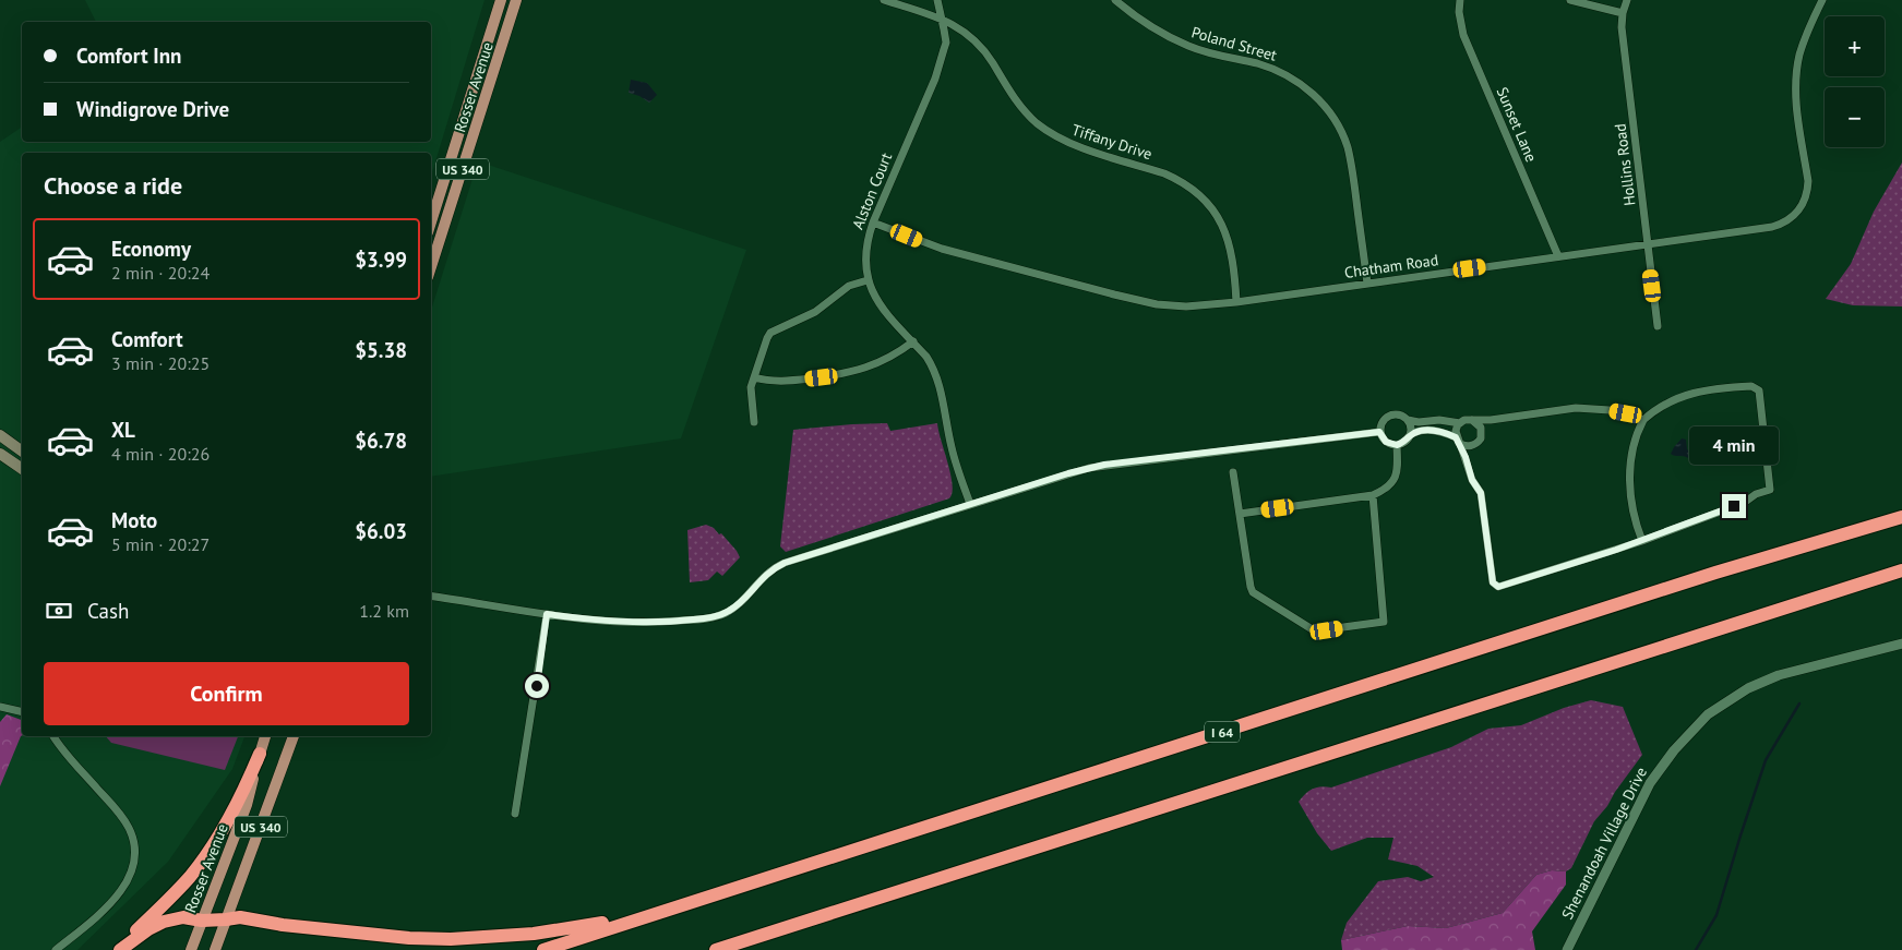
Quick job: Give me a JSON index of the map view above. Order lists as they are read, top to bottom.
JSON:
{
  "streets": {
    "highway": ["I 64"],
    "main road": ["Rosser Avenue", "US 340"],
    "street": [
      "Poland Street",
      "Sunset Lane",
      "Tiffany Drive",
      "Hollins Road",
      "Alston Court",
      "Chatham Road",
      "Shenandoah Village Drive"
    ]
  },
  "crossings": [
    ["Poland Street", "Chatham Road"],
    ["Sunset Lane", "Chatham Road"],
    ["Tiffany Drive", "Alston Court"],
    ["Tiffany Drive", "Chatham Road"],
    ["Hollins Road", "Chatham Road"],
    ["Alston Court", "Chatham Road"]
  ],
  "page": {
    "map_buttons": ["+", "−"],
    "banner": ["Comfort Inn", "Windigrove Drive"],
    "heading": "Choose a ride",
    "list": [
      {
        "name": "Economy",
        "note": "2 min · 20:24",
        "value": "$3.99"
      },
      {
        "name": "Comfort",
        "note": "3 min · 20:25",
        "value": "$5.38"
      },
      {
        "name": "XL",
        "note": "4 min · 20:26",
        "value": "$6.78"
      },
      {
        "name": "Moto",
        "note": "5 min · 20:27",
        "value": "$6.03"
      }
    ],
    "bubble": "4 min",
    "pay": ["Cash", "1.2 km"],
    "buttons": "Confirm"
  }
}
